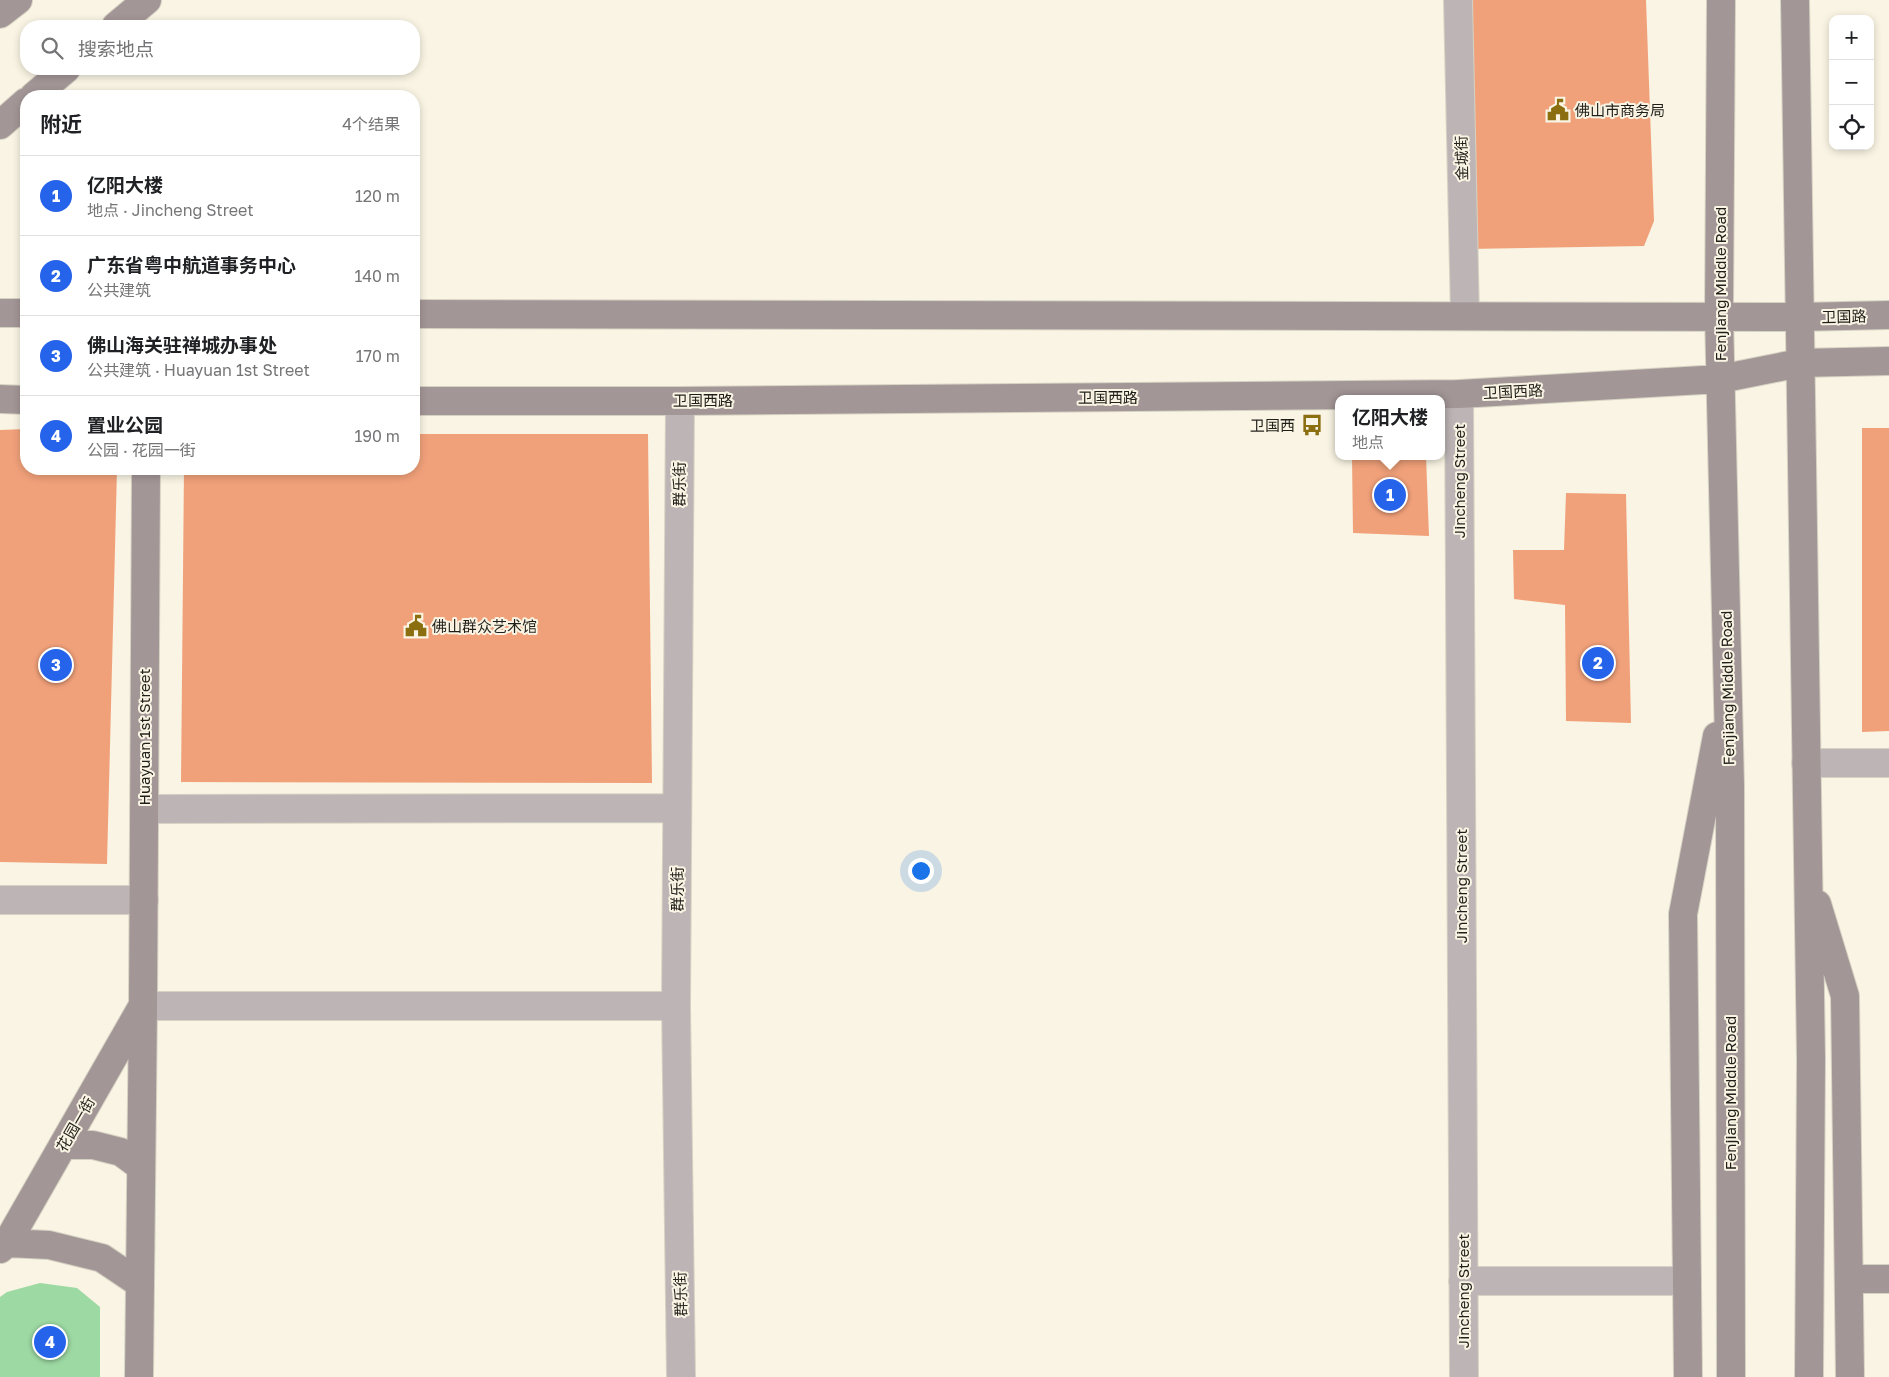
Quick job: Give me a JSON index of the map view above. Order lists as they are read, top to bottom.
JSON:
{
  "streets": {
    "main road": [
      "Fenjiang Middle Road",
      "卫国路",
      "卫国西路",
      "Huayuan 1st Street",
      "花园一街"
    ],
    "street": ["金城街", "Jincheng Street", "群乐街"]
  },
  "crossings": [
    ["Fenjiang Middle Road", "卫国西路"],
    ["卫国西路", "Jincheng Street"],
    ["卫国西路", "群乐街"],
    ["Huayuan 1st Street", "花园一街"]
  ],
  "places": {
    "public building": ["佛山市商务局", "佛山群众艺术馆"],
    "bus stop": ["卫国西"]
  },
  "page": {
    "map_buttons": ["+", "−"],
    "search": "搜索地点",
    "heading": ["附近", "4个结果"],
    "list": [
      {
        "mark": "1",
        "name": "亿阳大楼",
        "note": "地点 · Jincheng Street",
        "value": "120 m"
      },
      {
        "mark": "2",
        "name": "广东省粤中航道事务中心",
        "note": "公共建筑",
        "value": "140 m"
      },
      {
        "mark": "3",
        "name": "佛山海关驻禅城办事处",
        "note": "公共建筑 · Huayuan 1st Street",
        "value": "170 m"
      },
      {
        "mark": "4",
        "name": "置业公园",
        "note": "公园 · 花园一街",
        "value": "190 m"
      }
    ],
    "popup": ["亿阳大楼", "地点"],
    "pins": [
      "1",
      "2",
      "3",
      "4"
    ]
  }
}
